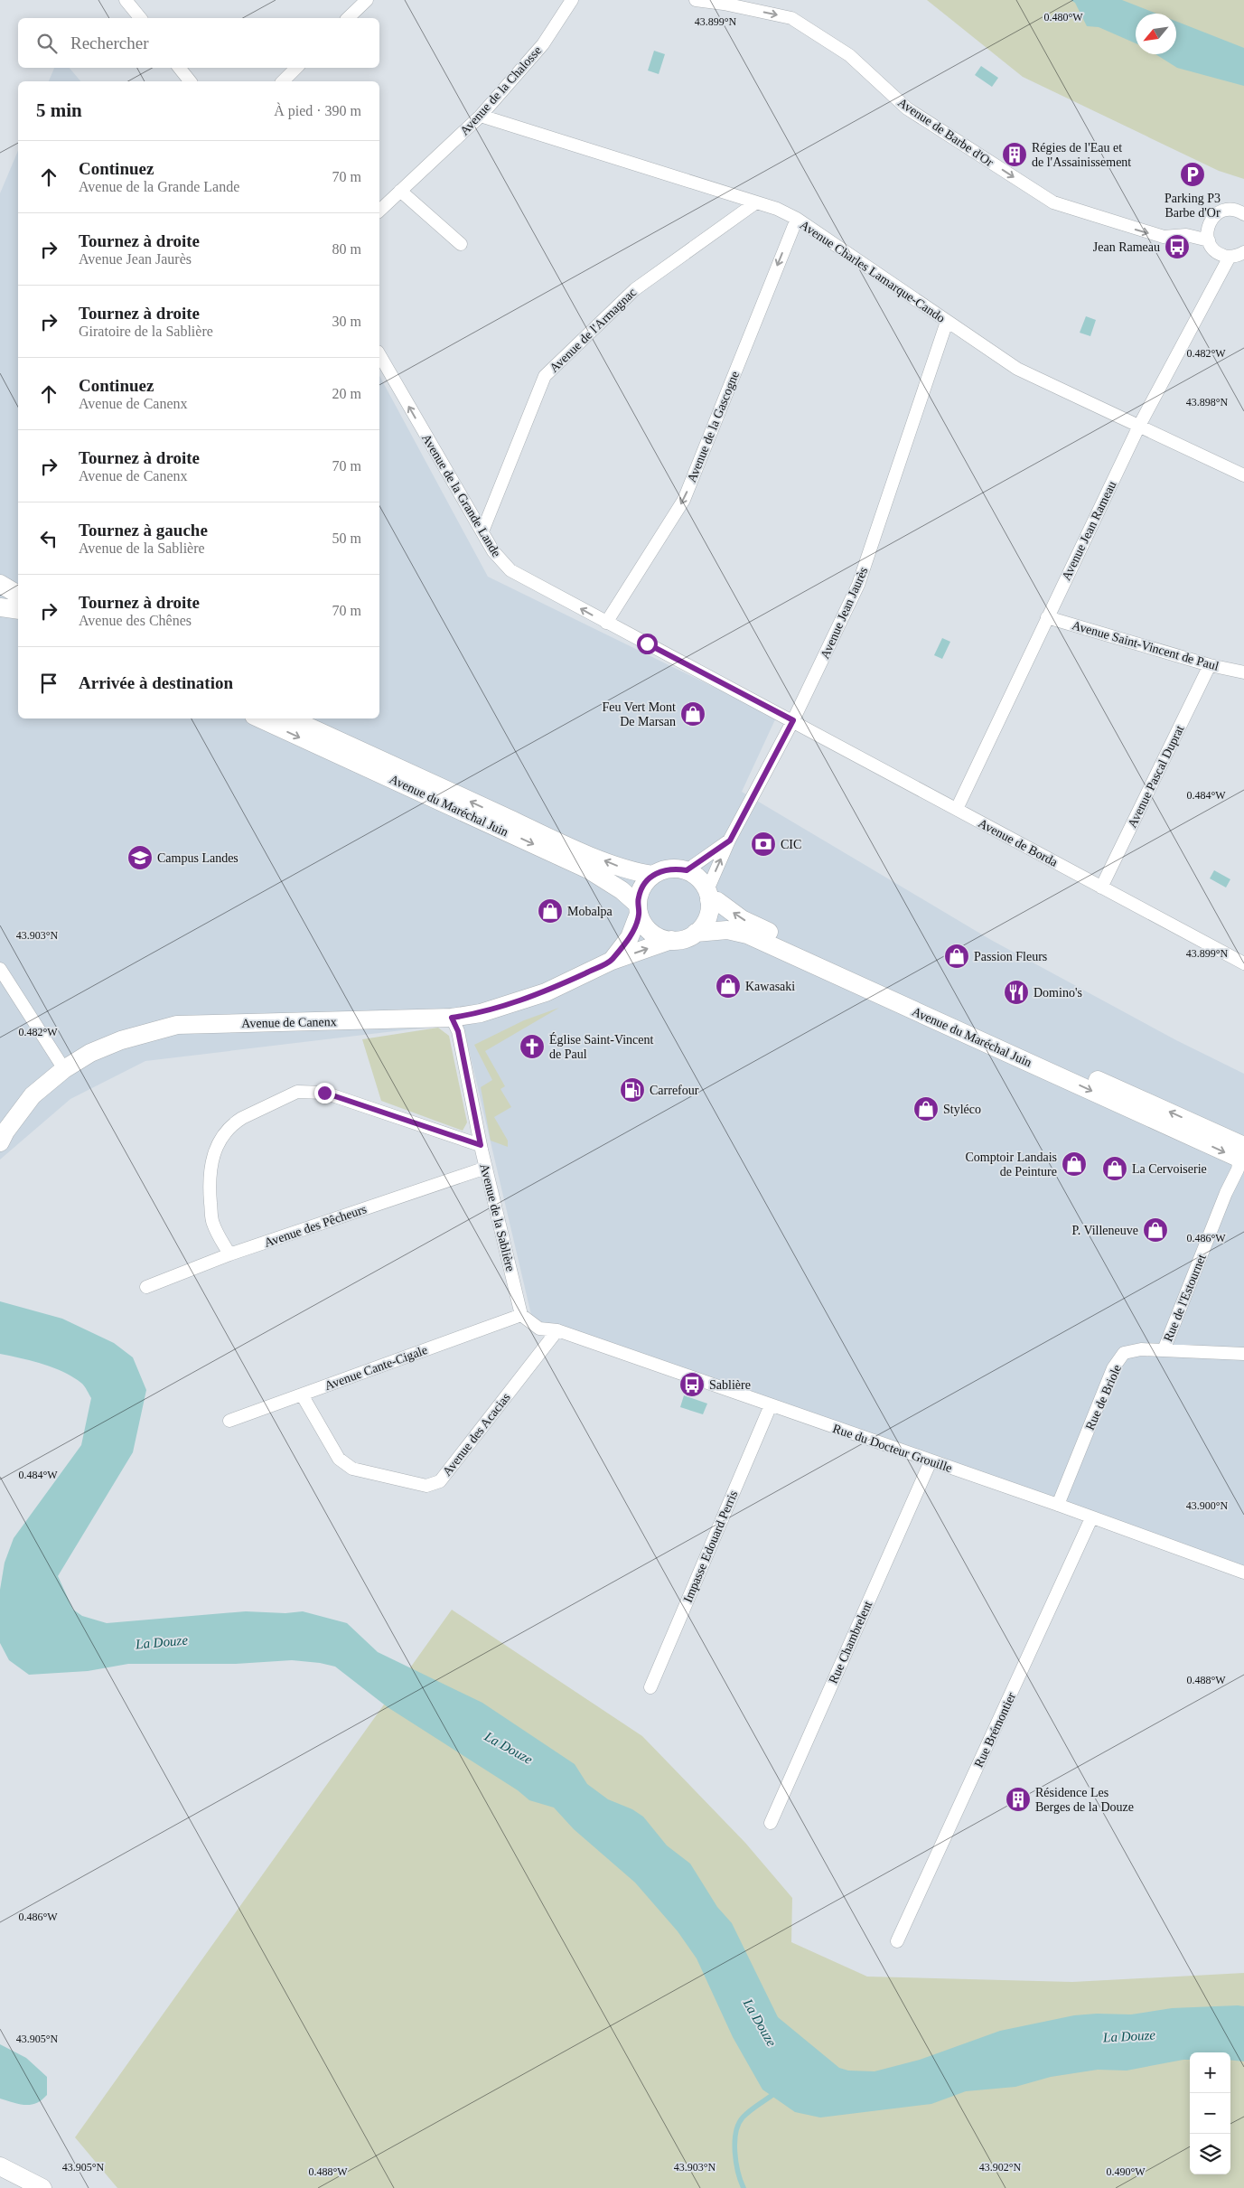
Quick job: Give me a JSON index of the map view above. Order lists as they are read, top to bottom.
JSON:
{
  "streets": {
    "main road": ["Avenue du Maréchal Juin", "Avenue de Canenx"],
    "street": [
      "Avenue de la Chalosse",
      "Avenue de Barbe d'Or",
      "Avenue Charles Lamarque-Cando",
      "Avenue de l'Armagnac",
      "Avenue de la Gascogne",
      "Avenue de la Grande Lande",
      "Avenue Jean Rameau",
      "Avenue Jean Jaurès",
      "Avenue Saint-Vincent de Paul",
      "Avenue Pascal Duprat",
      "Avenue de Borda",
      "Avenue de la Sablière",
      "Avenue des Pêcheurs",
      "Rue de l'Estournet",
      "Avenue Cante-Cigale",
      "Rue de Briole",
      "Avenue des Acacias",
      "Rue du Docteur Grouille",
      "Impasse Edouard Perris",
      "Rue Chambrelent",
      "Rue Brémontier"
    ]
  },
  "crossings": [
    ["Avenue de la Chalosse", "Avenue Charles Lamarque-Cando"],
    ["Avenue Charles Lamarque-Cando", "Avenue de l'Armagnac"],
    ["Avenue Charles Lamarque-Cando", "Avenue de la Gascogne"],
    ["Avenue Charles Lamarque-Cando", "Avenue Jean Rameau"],
    ["Avenue Charles Lamarque-Cando", "Avenue Jean Jaurès"],
    ["Avenue de l'Armagnac", "Avenue de la Grande Lande"],
    ["Avenue de la Gascogne", "Avenue de la Grande Lande"],
    ["Avenue de la Grande Lande", "Avenue Jean Jaurès"],
    ["Avenue de la Grande Lande", "Avenue de Borda"],
    ["Avenue Jean Rameau", "Avenue Saint-Vincent de Paul"],
    ["Avenue Jean Rameau", "Avenue de Borda"],
    ["Avenue Jean Jaurès", "Avenue du Maréchal Juin"],
    ["Avenue Jean Jaurès", "Avenue de Borda"],
    ["Avenue Jean Jaurès", "Avenue de Canenx"],
    ["Avenue Saint-Vincent de Paul", "Avenue Pascal Duprat"],
    ["Avenue Pascal Duprat", "Avenue de Borda"],
    ["Avenue du Maréchal Juin", "Avenue de Canenx"],
    ["Avenue du Maréchal Juin", "Rue de l'Estournet"],
    ["Avenue de Canenx", "Avenue de la Sablière"],
    ["Avenue de la Sablière", "Avenue des Pêcheurs"],
    ["Avenue de la Sablière", "Avenue Cante-Cigale"],
    ["Avenue de la Sablière", "Rue du Docteur Grouille"],
    ["Rue de l'Estournet", "Rue de Briole"],
    ["Avenue Cante-Cigale", "Avenue des Acacias"],
    ["Avenue Cante-Cigale", "Rue du Docteur Grouille"],
    ["Rue de Briole", "Rue du Docteur Grouille"],
    ["Avenue des Acacias", "Rue du Docteur Grouille"],
    ["Rue du Docteur Grouille", "Impasse Edouard Perris"],
    ["Rue du Docteur Grouille", "Rue Chambrelent"],
    ["Rue du Docteur Grouille", "Rue Brémontier"]
  ],
  "one_way": ["Avenue de Barbe d'Or", "Avenue de la Gascogne", "Avenue de la Grande Lande"],
  "water": ["La Douze"],
  "places": {
    "building": ["Régies de l'Eau et de l'Assainissement", "Résidence Les Berges de la Douze"],
    "parking": ["Parking P3 Barbe d'Or"],
    "bus stop": ["Jean Rameau", "Sablière"],
    "shop": [
      "Feu Vert Mont De Marsan",
      "Mobalpa",
      "Passion Fleurs",
      "Kawasaki",
      "Styléco",
      "Comptoir Landais de Peinture",
      "La Cervoiserie",
      "P. Villeneuve"
    ],
    "bank": ["CIC"],
    "school or university": ["Campus Landes"],
    "restaurant": ["Domino's"],
    "church": ["Église Saint-Vincent de Paul"],
    "fuel station": ["Carrefour"]
  },
  "north": "bottom left",
  "page": {
    "search": "Rechercher",
    "heading": ["5 min", "À pied · 390 m"],
    "list": [
      ["Continuez", "Avenue de la Grande Lande", "70 m"],
      ["Tournez à droite", "Avenue Jean Jaurès", "80 m"],
      ["Tournez à droite", "Giratoire de la Sablière", "30 m"],
      ["Continuez", "Avenue de Canenx", "20 m"],
      ["Tournez à droite", "Avenue de Canenx", "70 m"],
      ["Tournez à gauche", "Avenue de la Sablière", "50 m"],
      ["Tournez à droite", "Avenue des Chênes", "70 m"],
      "Arrivée à destination"
    ],
    "map_buttons": ["+", "−"]
  },
  "coordinates": [
    "0.480°W",
    "43.899°N",
    "0.482°W",
    "43.898°N",
    "0.484°W",
    "43.903°N",
    "0.486°W",
    "43.900°N",
    "0.488°W",
    "43.905°N",
    "43.902°N",
    "0.490°W"
  ]
}
